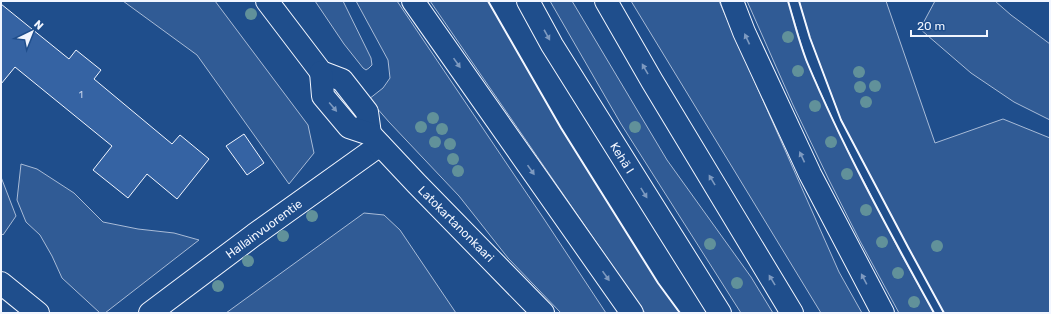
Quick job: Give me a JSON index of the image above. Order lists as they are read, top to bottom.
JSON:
{
  "streets": {
    "main road": ["Kehä I", "Latokartanonkaari", "Hallainvuorentie"]
  },
  "crossings": [
    ["Latokartanonkaari", "Hallainvuorentie"]
  ],
  "house_numbers": ["1"],
  "scale_bar": "20 m",
  "north": "top right"
}
